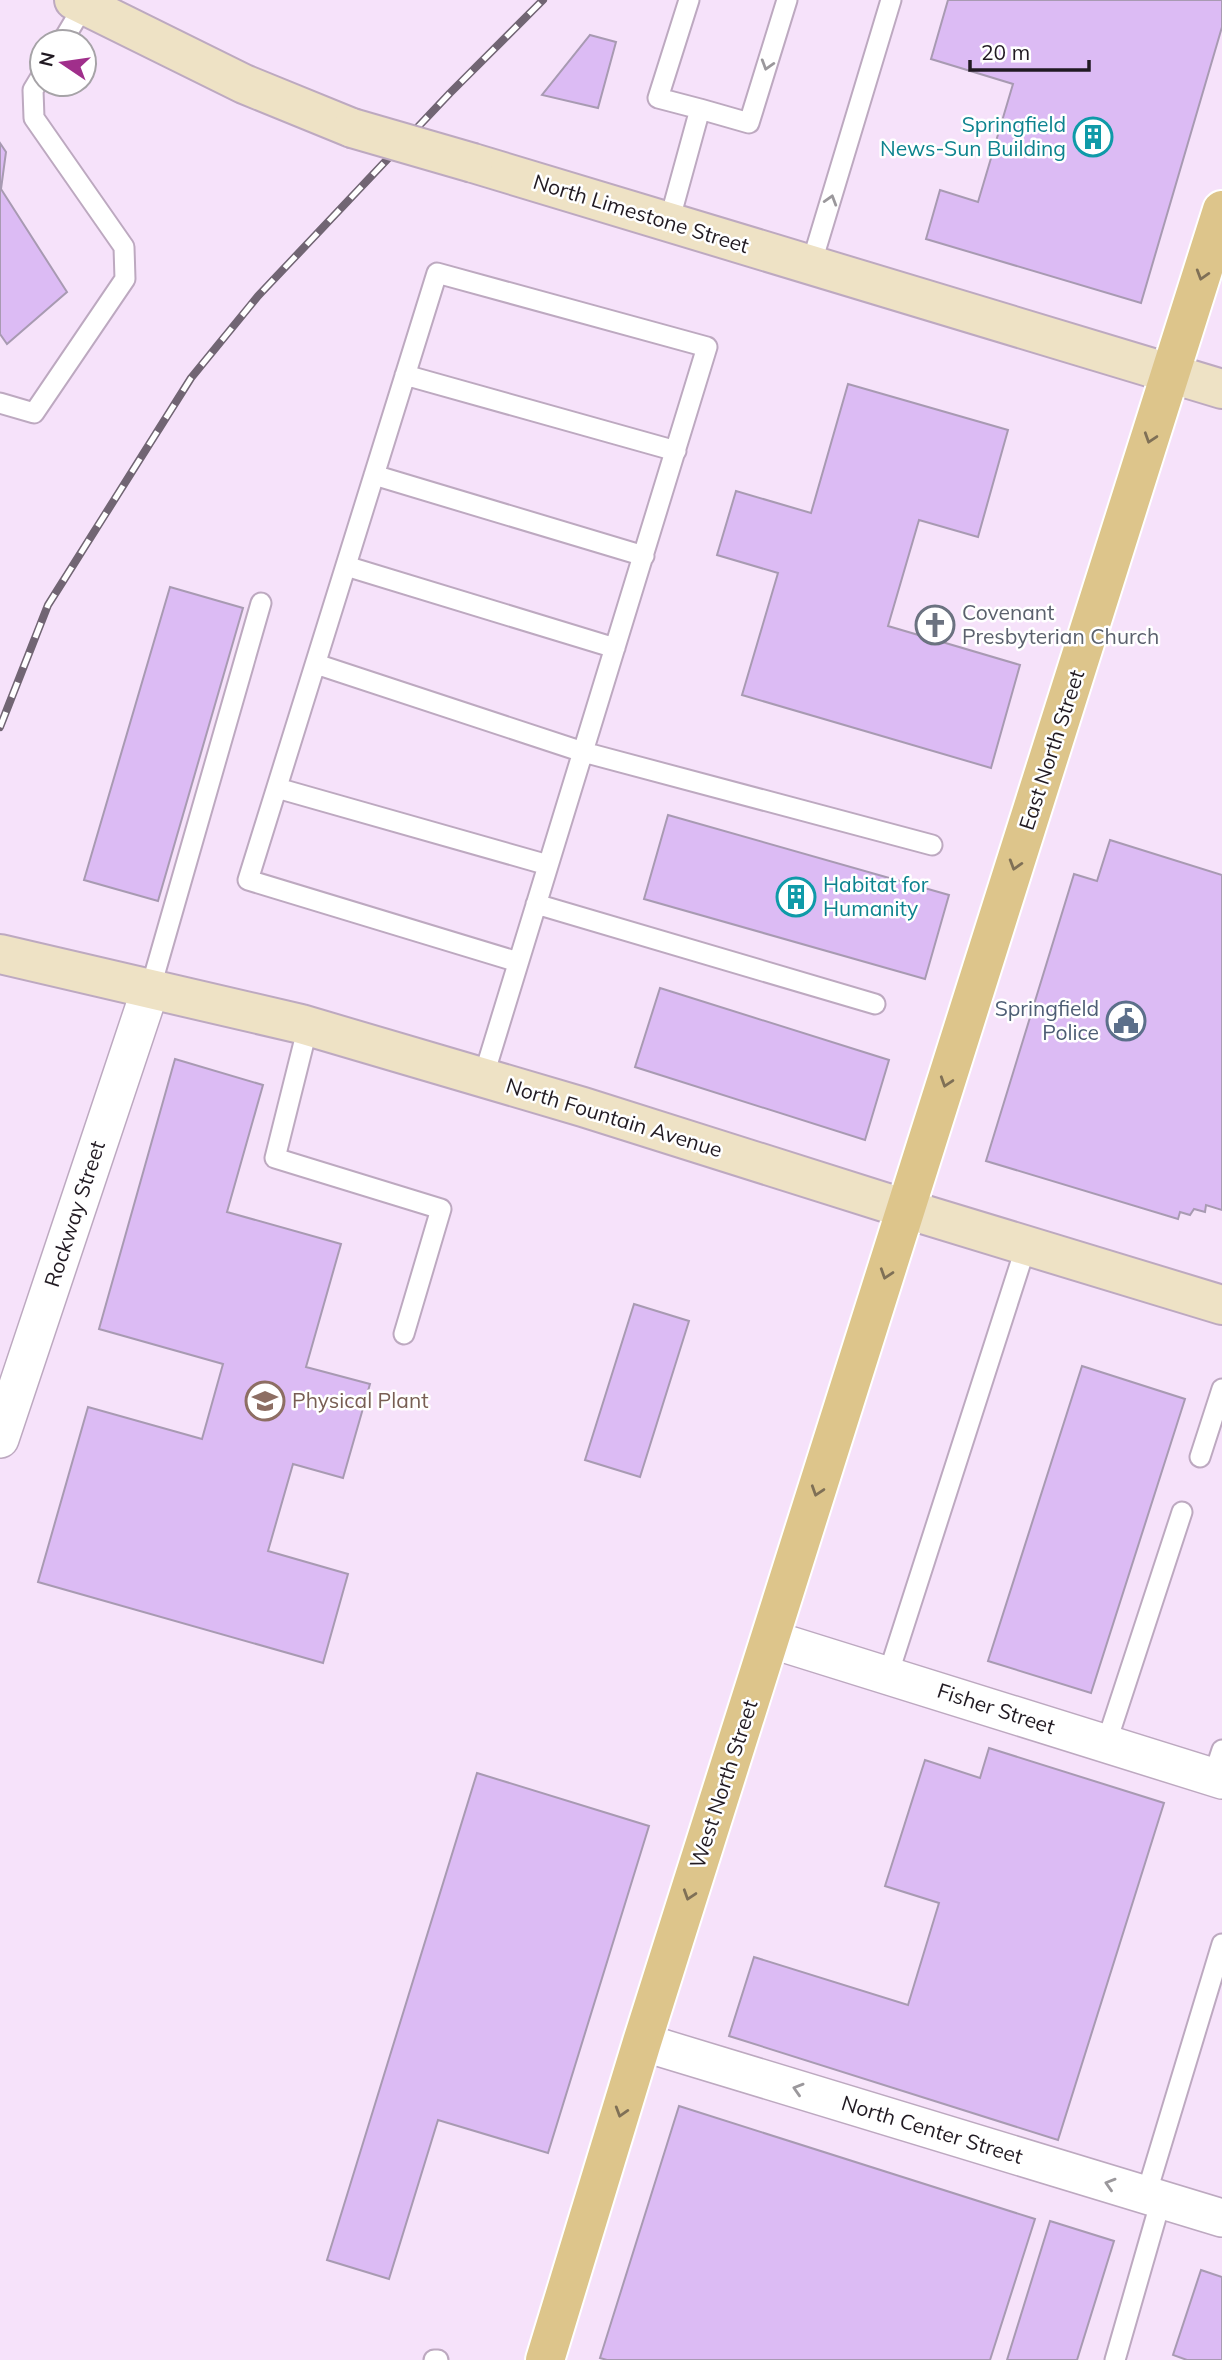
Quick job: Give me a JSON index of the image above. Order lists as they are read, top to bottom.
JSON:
{
  "streets": {
    "main road": ["East North Street", "West North Street"],
    "street": [
      "North Limestone Street",
      "North Fountain Avenue",
      "Rockway Street",
      "Fisher Street",
      "North Center Street"
    ]
  },
  "crossings": [
    ["North Limestone Street", "East North Street"],
    ["East North Street", "North Fountain Avenue"],
    ["East North Street", "West North Street"],
    ["North Fountain Avenue", "Rockway Street"],
    ["North Fountain Avenue", "West North Street"],
    ["Fisher Street", "West North Street"],
    ["West North Street", "North Center Street"]
  ],
  "one_way": ["East North Street", "West North Street", "North Center Street"],
  "places": {
    "building": ["Springfield News-Sun Building", "Habitat for Humanity"],
    "church": ["Covenant Presbyterian Church"],
    "public building": ["Springfield Police"],
    "school or university": ["Physical Plant"]
  },
  "scale_bar": "20 m",
  "north": "left"
}
